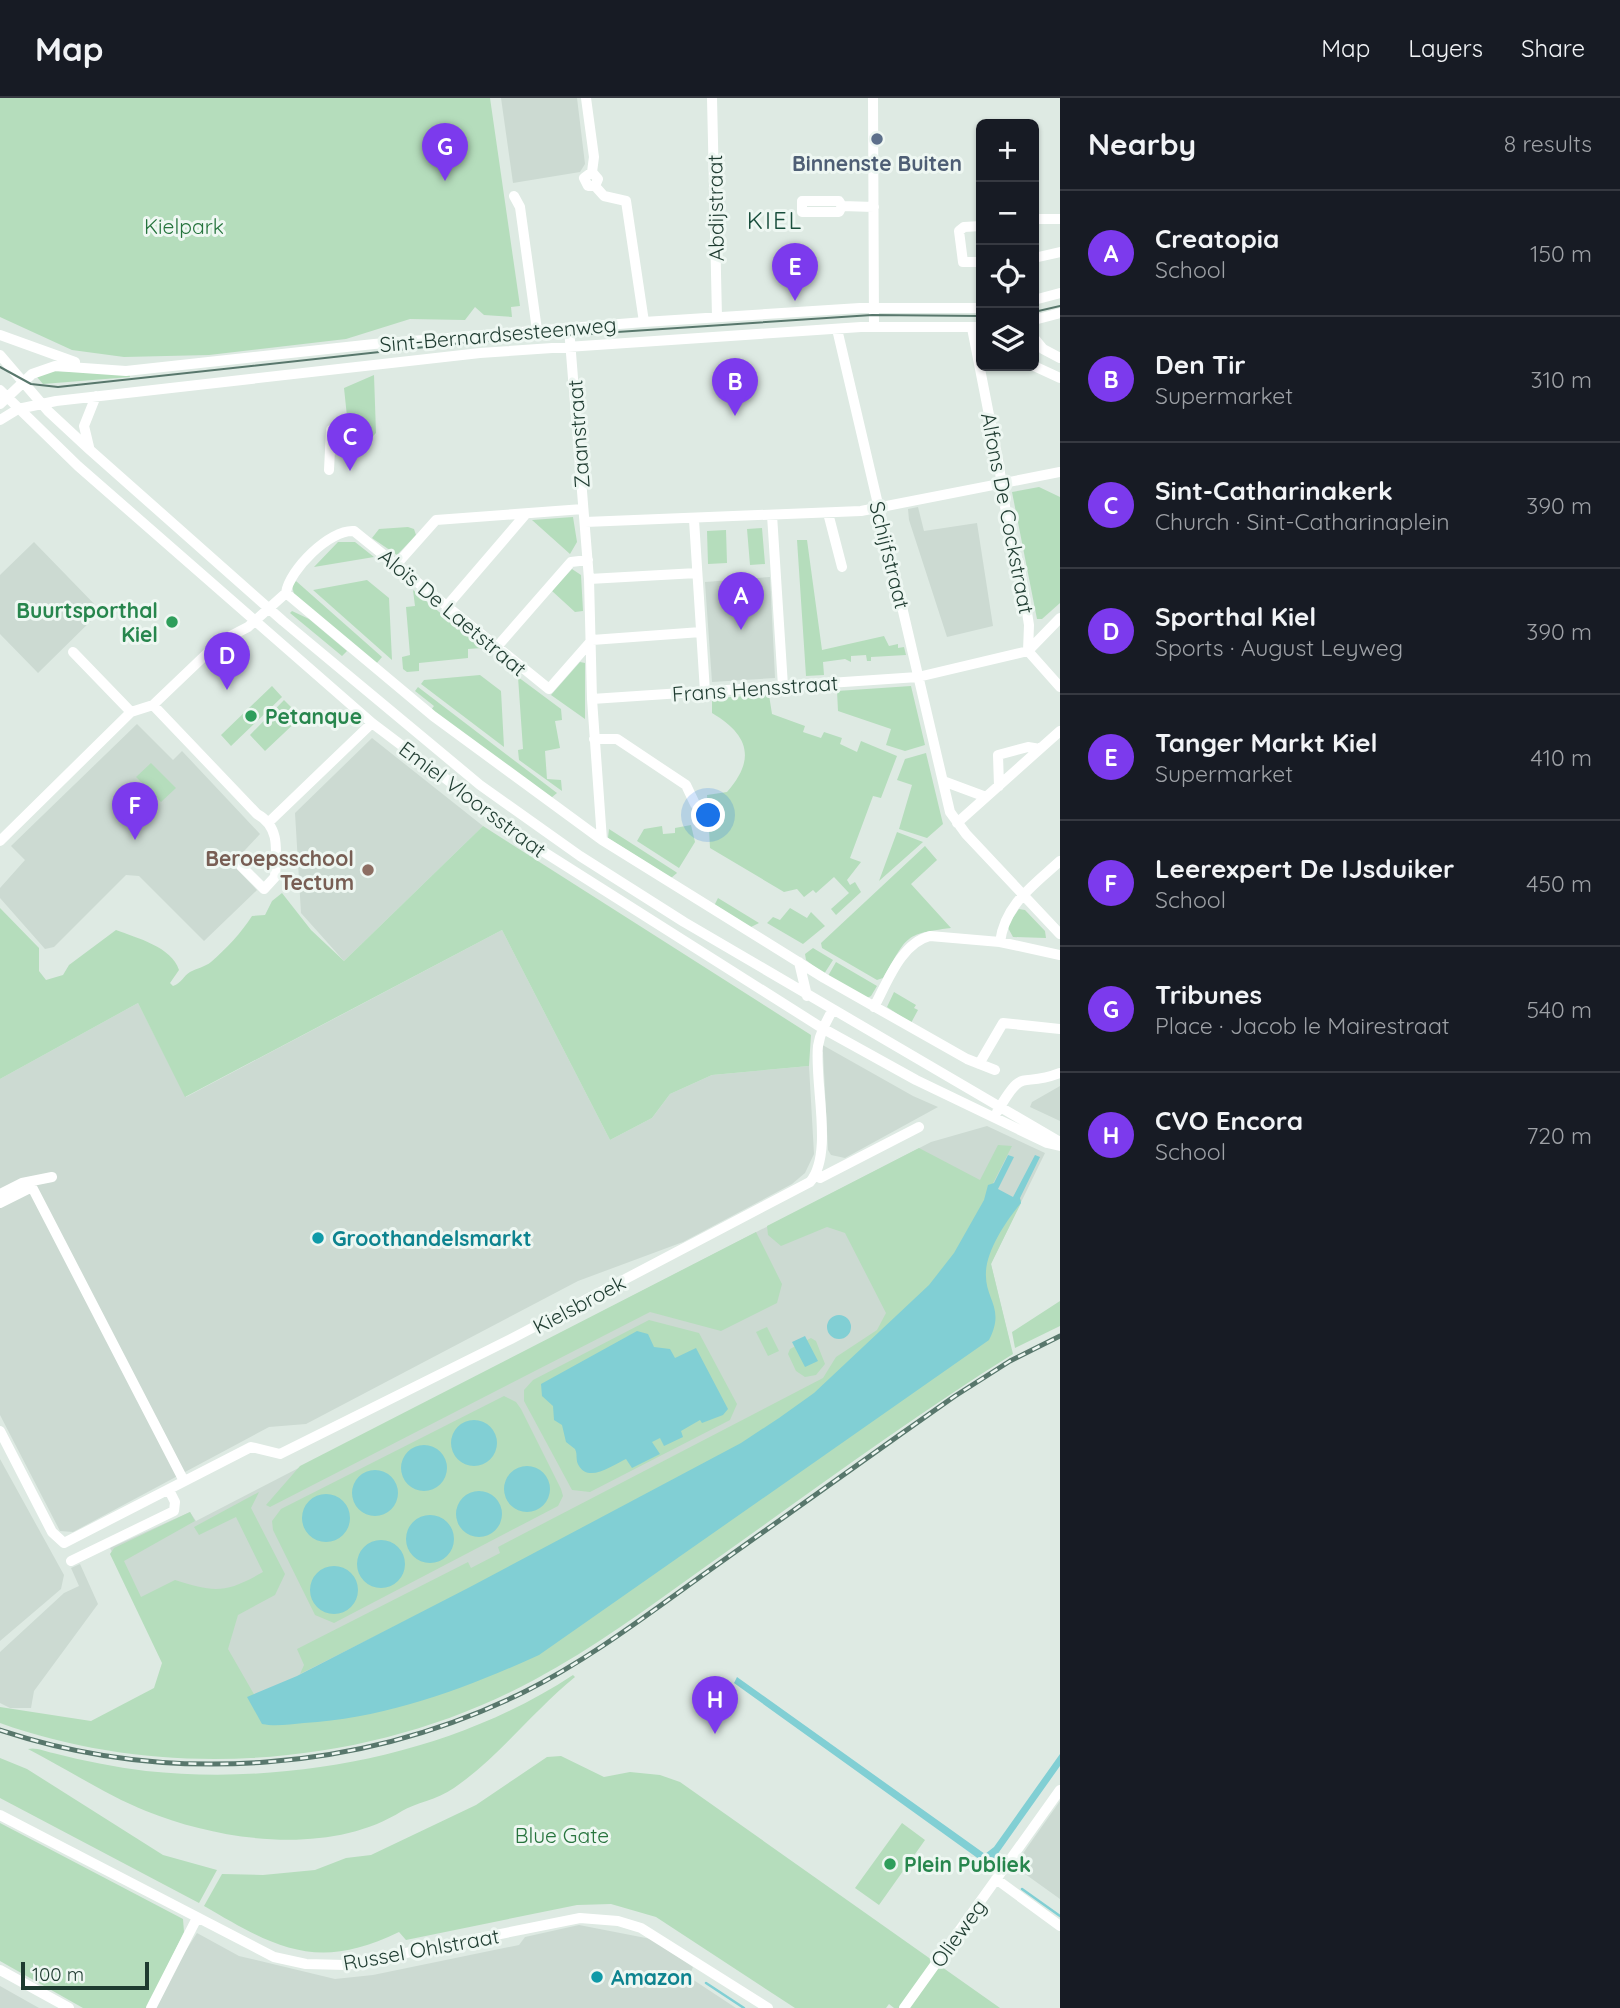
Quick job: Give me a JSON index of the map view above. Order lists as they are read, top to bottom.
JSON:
{
  "streets": {
    "street": [
      "Abdijstraat",
      "Sint-Bernardsesteenweg",
      "Zaanstraat",
      "Alfons De Cockstraat",
      "Schijfstraat",
      "Aloïs De Laetstraat",
      "Frans Hensstraat",
      "Emiel Vloorsstraat",
      "Kielsbroek",
      "Olieweg",
      "Russel Ohlstraat"
    ]
  },
  "crossings": [
    ["Abdijstraat", "Sint-Bernardsesteenweg"],
    ["Sint-Bernardsesteenweg", "Zaanstraat"],
    ["Sint-Bernardsesteenweg", "Schijfstraat"],
    ["Sint-Bernardsesteenweg", "Emiel Vloorsstraat"],
    ["Zaanstraat", "Aloïs De Laetstraat"],
    ["Zaanstraat", "Frans Hensstraat"],
    ["Zaanstraat", "Emiel Vloorsstraat"],
    ["Alfons De Cockstraat", "Frans Hensstraat"],
    ["Schijfstraat", "Frans Hensstraat"],
    ["Aloïs De Laetstraat", "Emiel Vloorsstraat"]
  ],
  "districts": ["KIEL"],
  "parks": ["Kielpark", "Blue Gate"],
  "places": [
    "Binnenste Buiten",
    "Buurtsporthal Kiel",
    "Petanque",
    "Beroepsschool Tectum",
    "Groothandelsmarkt",
    "Plein Publiek",
    "Amazon"
  ],
  "scale_bar": "100 m",
  "page": {
    "header": "Map",
    "nav": ["Map", "Layers", "Share"],
    "heading": ["Nearby", "8 results"],
    "map_buttons": ["+", "−"],
    "pins": [
      "G",
      "E",
      "B",
      "C",
      "A",
      "D",
      "F",
      "H"
    ],
    "list": [
      {
        "mark": "A",
        "name": "Creatopia",
        "note": "School",
        "value": "150 m"
      },
      {
        "mark": "B",
        "name": "Den Tir",
        "note": "Supermarket",
        "value": "310 m"
      },
      {
        "mark": "C",
        "name": "Sint-Catharinakerk",
        "note": "Church · Sint-Catharinaplein",
        "value": "390 m"
      },
      {
        "mark": "D",
        "name": "Sporthal Kiel",
        "note": "Sports · August Leyweg",
        "value": "390 m"
      },
      {
        "mark": "E",
        "name": "Tanger Markt Kiel",
        "note": "Supermarket",
        "value": "410 m"
      },
      {
        "mark": "F",
        "name": "Leerexpert De IJsduiker",
        "note": "School",
        "value": "450 m"
      },
      {
        "mark": "G",
        "name": "Tribunes",
        "note": "Place · Jacob le Mairestraat",
        "value": "540 m"
      },
      {
        "mark": "H",
        "name": "CVO Encora",
        "note": "School",
        "value": "720 m"
      }
    ],
    "scale": "100 m"
  }
}
